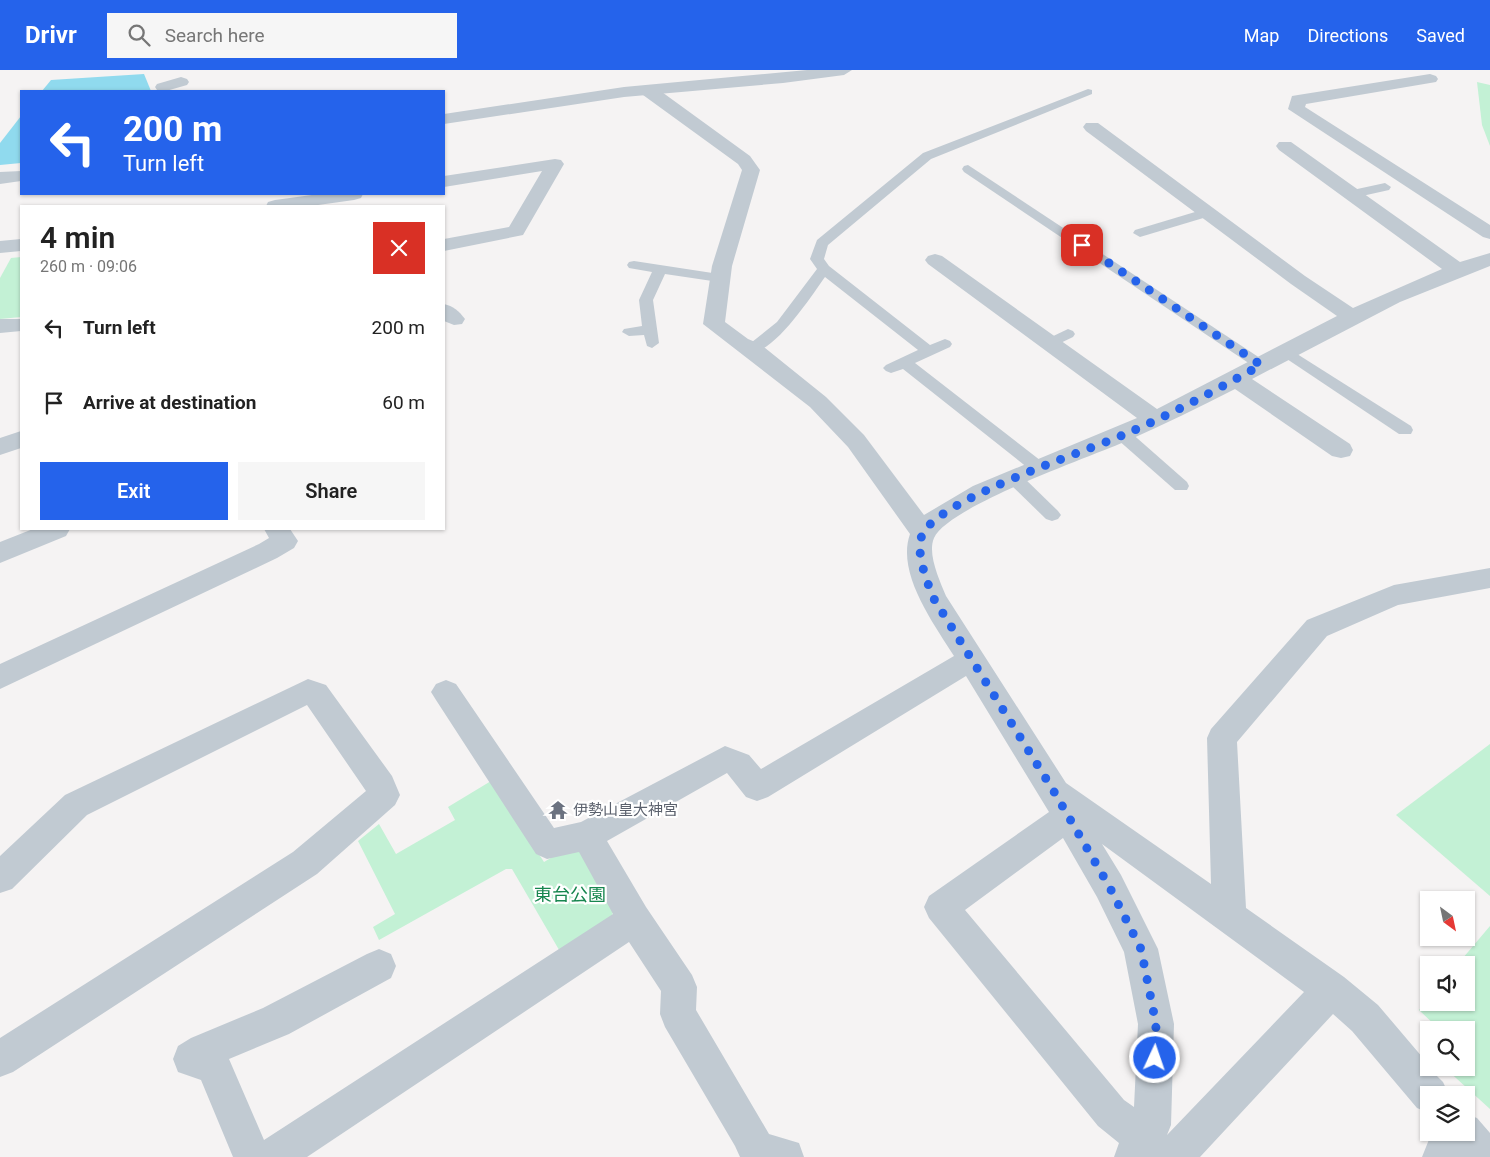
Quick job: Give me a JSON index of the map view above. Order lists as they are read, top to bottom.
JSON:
{
  "parks": ["東台公園"],
  "places": {
    "temple": ["伊勢山皇大神宮"]
  },
  "north": "bottom right",
  "page": {
    "header": "Drivr",
    "search": "Search here",
    "nav": ["Map", "Directions", "Saved"],
    "turn": ["200 m", "Turn left"],
    "heading": ["4 min", "260 m · 09:06"],
    "list": [
      {
        "name": "Turn left",
        "value": "200 m"
      },
      {
        "name": "Arrive at destination",
        "value": "60 m"
      }
    ],
    "buttons": ["Exit", "Share"]
  }
}
